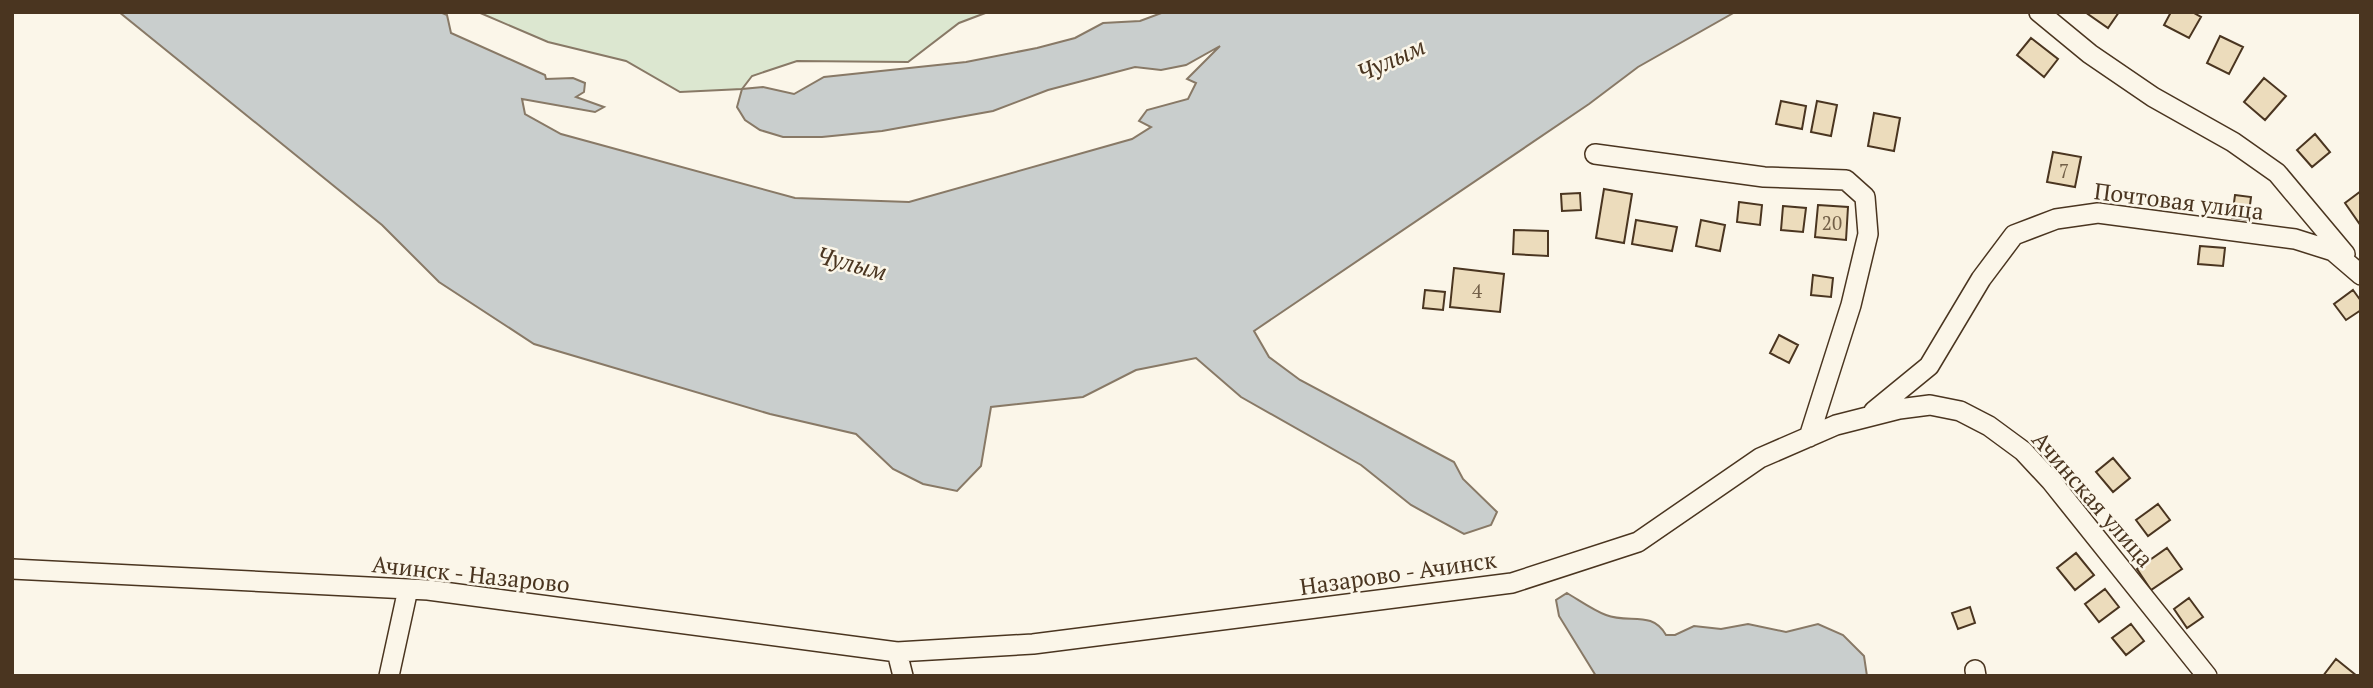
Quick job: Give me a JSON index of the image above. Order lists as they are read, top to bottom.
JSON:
{
  "streets": {
    "street": [
      "Почтовая улица",
      "Ачинская улица",
      "Назарово - Ачинск",
      "Ачинск - Назарово"
    ]
  },
  "crossings": [
    ["Почтовая улица", "Ачинская улица"],
    ["Почтовая улица", "Назарово - Ачинск"],
    ["Ачинская улица", "Назарово - Ачинск"],
    ["Назарово - Ачинск", "Ачинск - Назарово"]
  ],
  "water": ["Чулым"],
  "house_numbers": ["7", "20", "4"]
}
